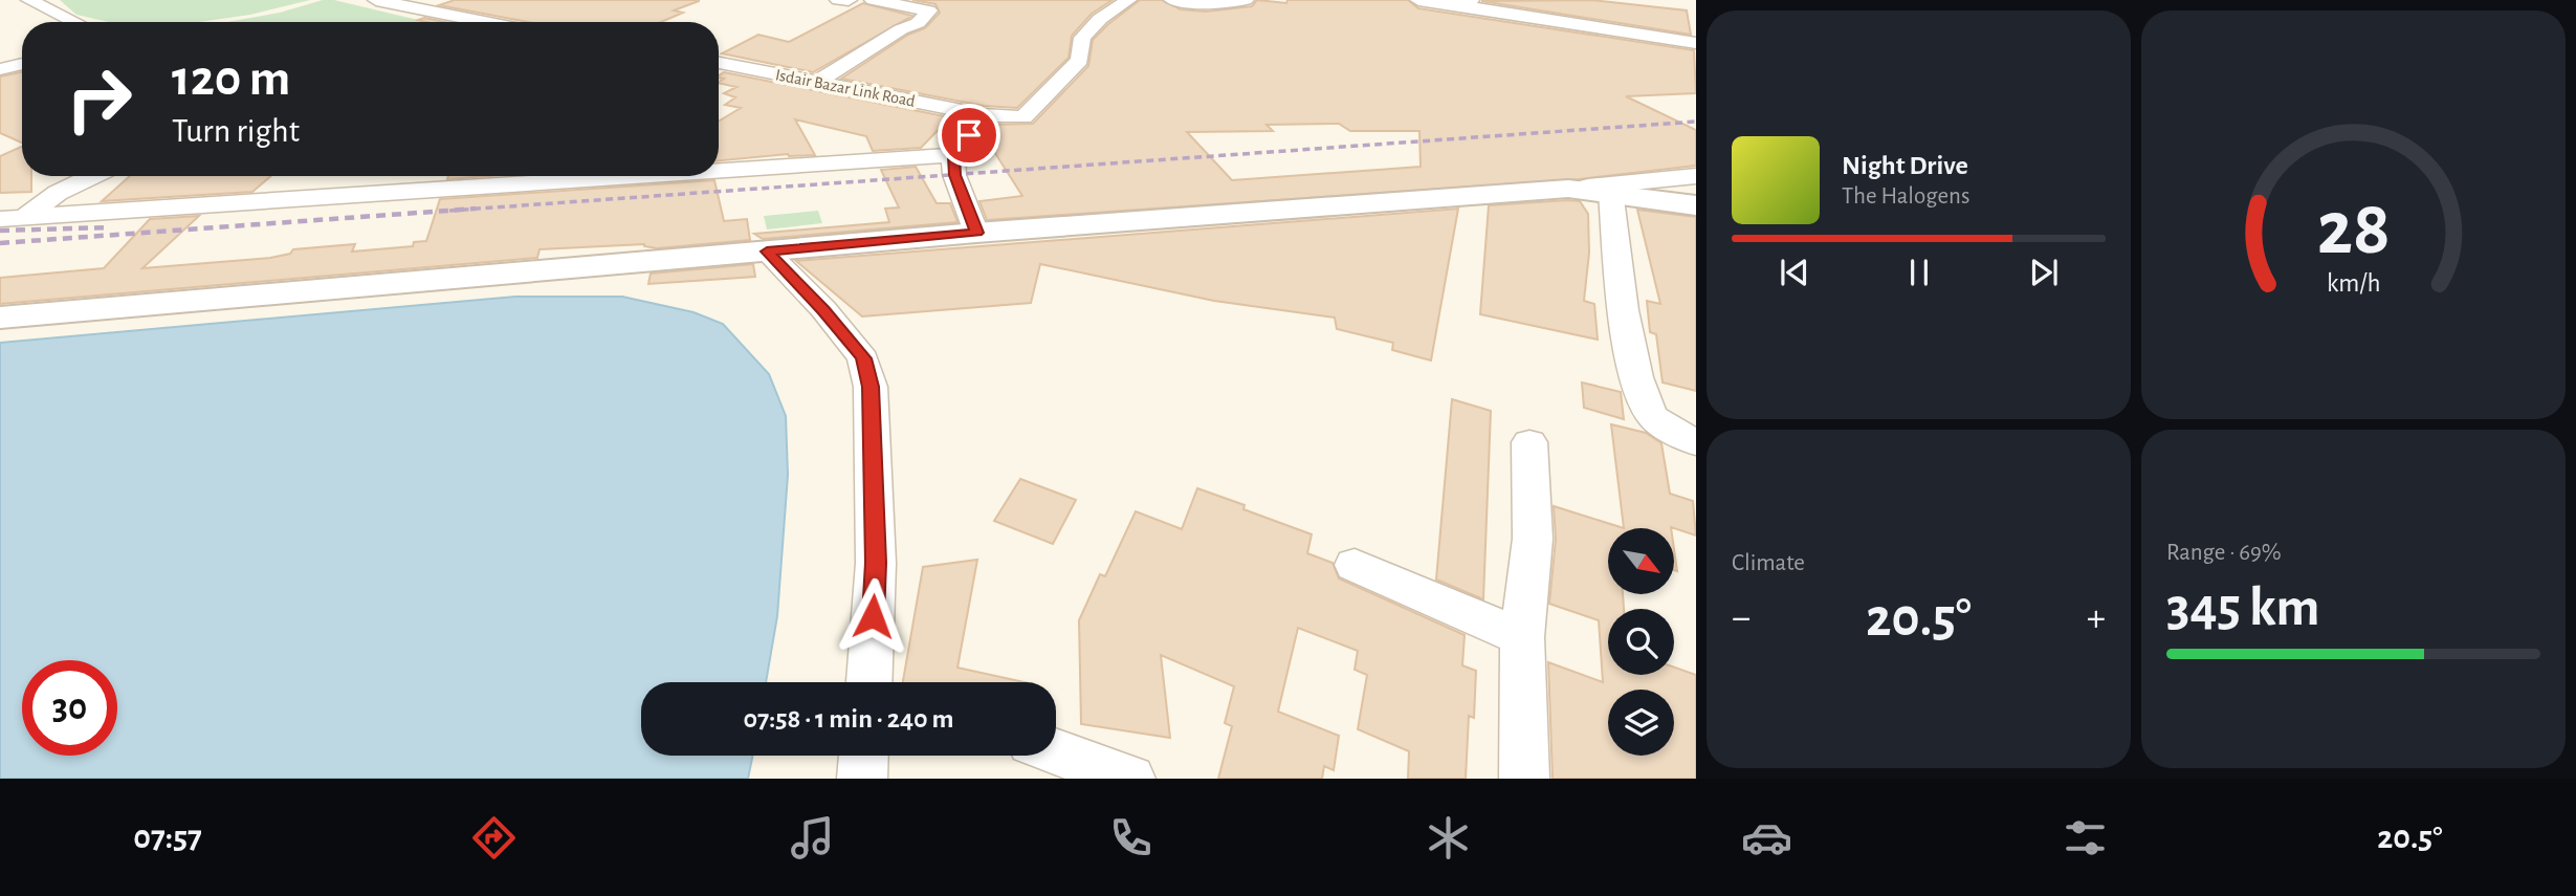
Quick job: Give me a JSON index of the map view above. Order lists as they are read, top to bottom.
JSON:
{
  "streets": {
    "street": ["Isdair Bazar Link Road"]
  },
  "north": "bottom right",
  "page": {
    "turn": ["120 m", "Turn right"],
    "song": ["Night Drive", "The Halogens"],
    "tile": [
      "Climate",
      ["Range · 69%", "345 km"]
    ],
    "heat": ["−", "20.5°", "+"],
    "limit": "30",
    "trip": "07:58 · 1 min · 240 m",
    "tabs": ["07:57", "20.5°"],
    "gauge": ["28", "km/h"]
  }
}
